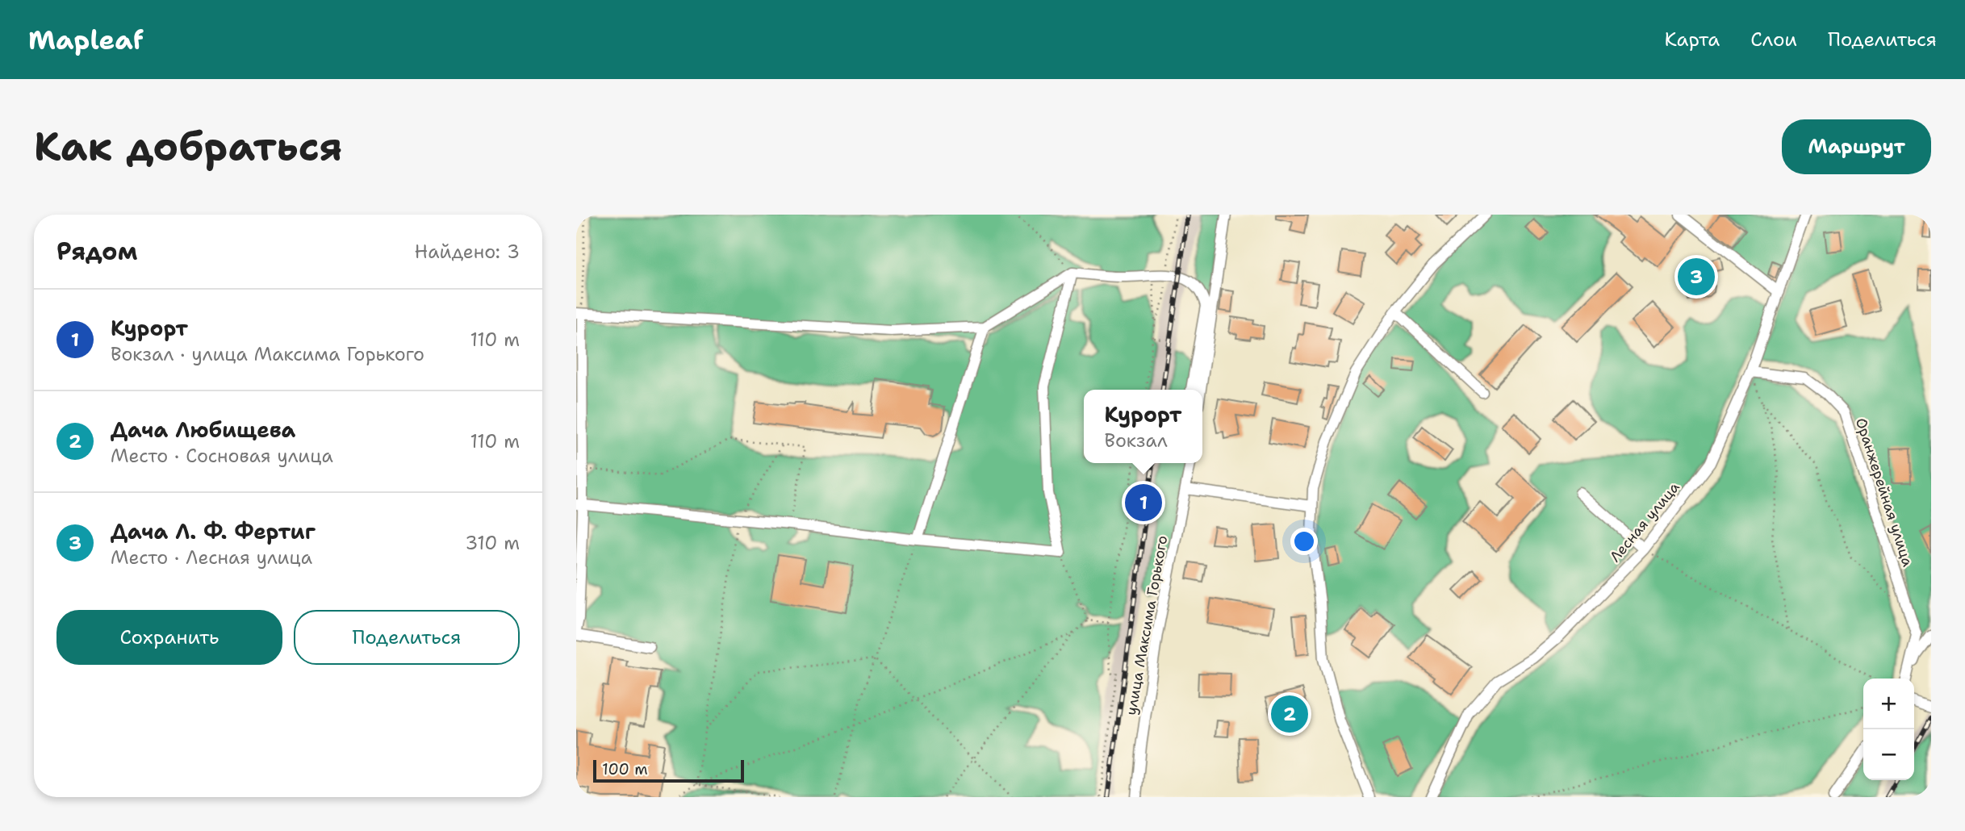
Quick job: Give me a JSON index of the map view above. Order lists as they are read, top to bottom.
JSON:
{
  "streets": {
    "street": ["Оранжерейная улица", "Лесная улица", "улица Максима Горького"]
  },
  "crossings": [
    ["Оранжерейная улица", "Лесная улица"]
  ],
  "scale_bar": "100 m",
  "page": {
    "header": "Mapleaf",
    "nav": ["Карта", "Слои", "Поделиться"],
    "buttons": [
      "Маршрут",
      ["Сохранить", "Поделиться"]
    ],
    "title": "Как добраться",
    "heading": ["Рядом", "Найдено: 3"],
    "pins": ["3", "1", "2"],
    "list": [
      {
        "mark": "1",
        "name": "Курорт",
        "note": "Вокзал · улица Максима Горького",
        "value": "110 m"
      },
      {
        "mark": "2",
        "name": "Дача Любищева",
        "note": "Место · Сосновая улица",
        "value": "110 m"
      },
      {
        "mark": "3",
        "name": "Дача Л. Ф. Фертиг",
        "note": "Место · Лесная улица",
        "value": "310 m"
      }
    ],
    "popup": ["Курорт", "Вокзал"],
    "map_buttons": ["+", "−"],
    "scale": "100 m"
  }
}
